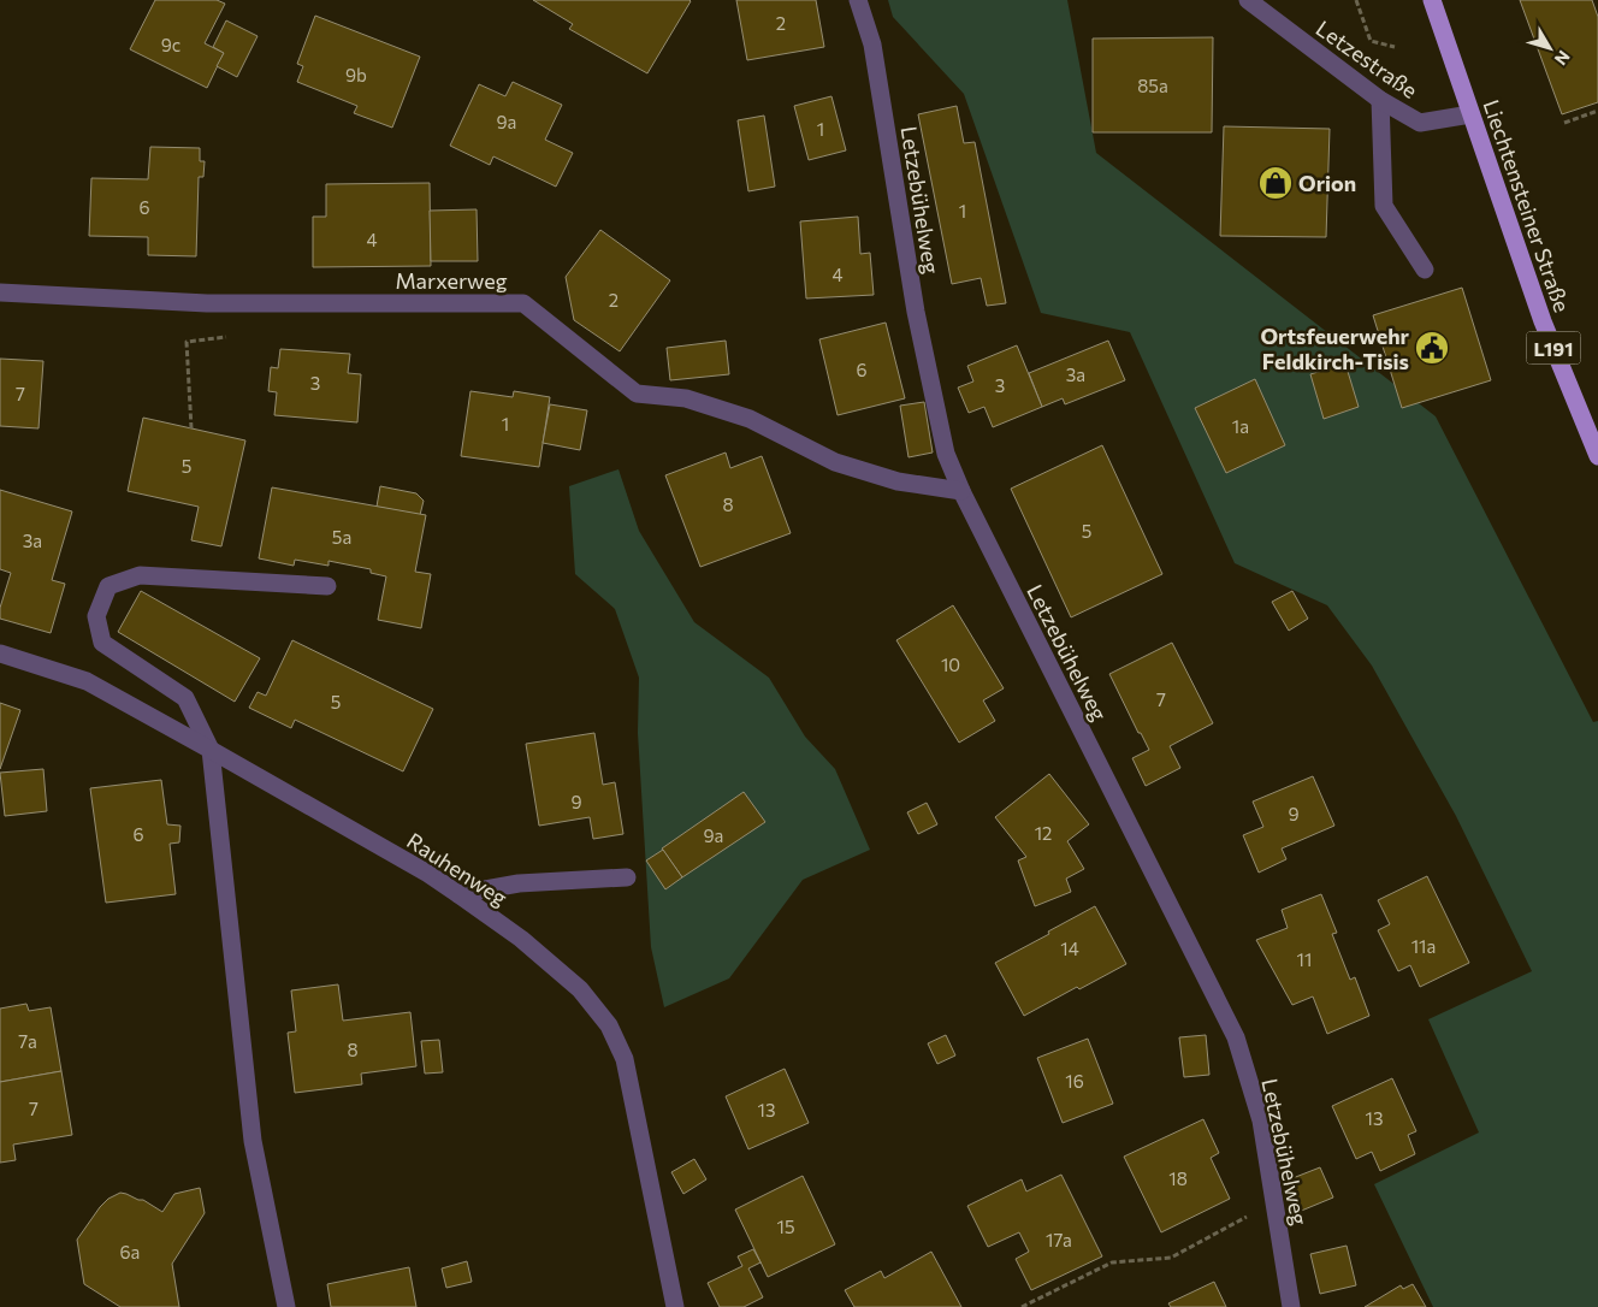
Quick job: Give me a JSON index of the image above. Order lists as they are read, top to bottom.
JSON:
{
  "streets": {
    "main road": ["Liechtensteiner Straße", "L191"],
    "street": [
      "Letzestraße",
      "Letzebühelweg",
      "Marxerweg",
      "Rauhenweg"
    ]
  },
  "crossings": [
    ["Letzestraße", "Liechtensteiner Straße"],
    ["Letzebühelweg", "Marxerweg"]
  ],
  "places": {
    "shop": ["Orion"],
    "public building": ["Ortsfeuerwehr Feldkirch-Tisis"]
  },
  "house_numbers": [
    "2",
    "9c",
    "9b",
    "85a",
    "9a",
    "1",
    "6",
    "1",
    "4",
    "4",
    "2",
    "6",
    "3a",
    "3",
    "3",
    "7",
    "1",
    "1a",
    "5",
    "8",
    "5",
    "5a",
    "3a",
    "10",
    "7",
    "5",
    "9",
    "9",
    "12",
    "6",
    "9a",
    "11a",
    "14",
    "11",
    "7a",
    "8",
    "16",
    "7",
    "13",
    "13",
    "18",
    "15",
    "17a",
    "6a"
  ],
  "north": "bottom right"
}
